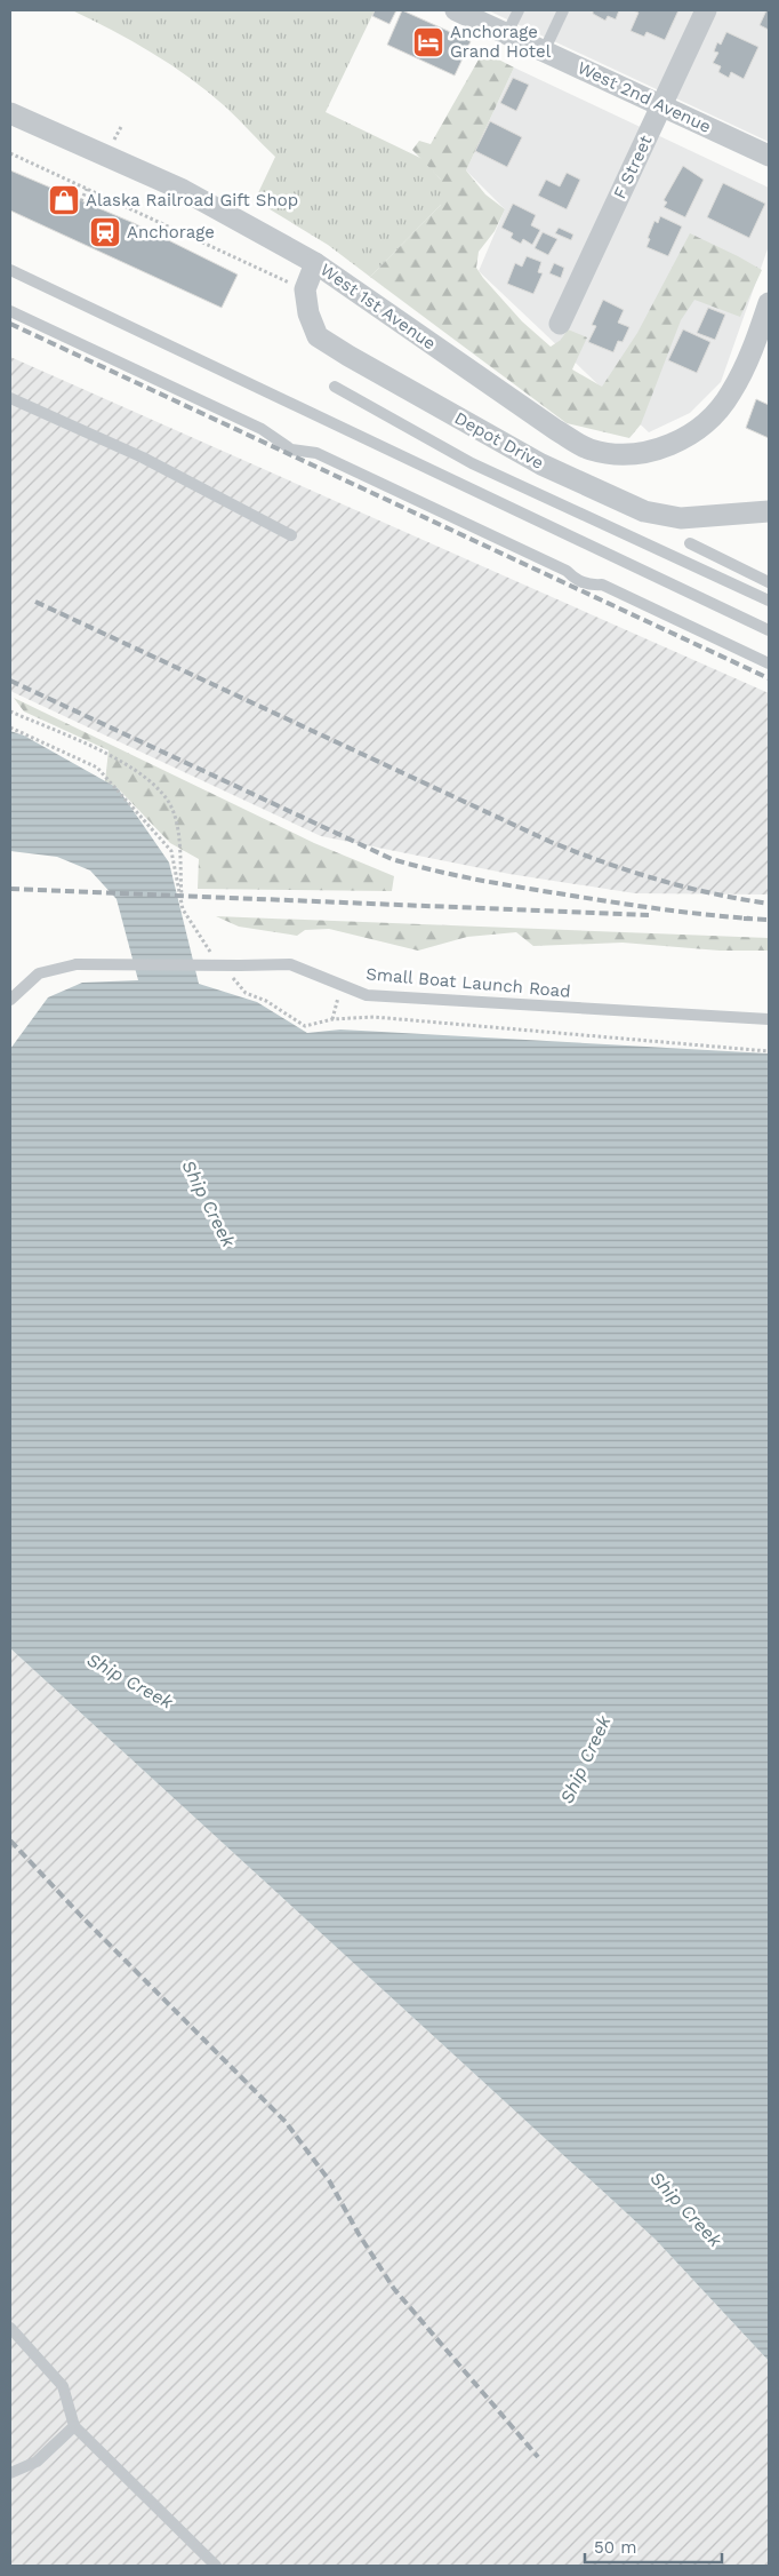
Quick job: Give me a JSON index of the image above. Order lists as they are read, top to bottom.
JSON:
{
  "streets": {
    "street": [
      "West 2nd Avenue",
      "F Street",
      "West 1st Avenue",
      "Depot Drive"
    ],
    "lane": ["Small Boat Launch Road"]
  },
  "crossings": [
    ["West 2nd Avenue", "F Street"],
    ["West 1st Avenue", "Depot Drive"]
  ],
  "water": ["Ship Creek"],
  "places": {
    "hotel": ["Anchorage Grand Hotel"],
    "shop": ["Alaska Railroad Gift Shop"],
    "station": ["Anchorage"]
  },
  "scale_bar": "50 m"
}
